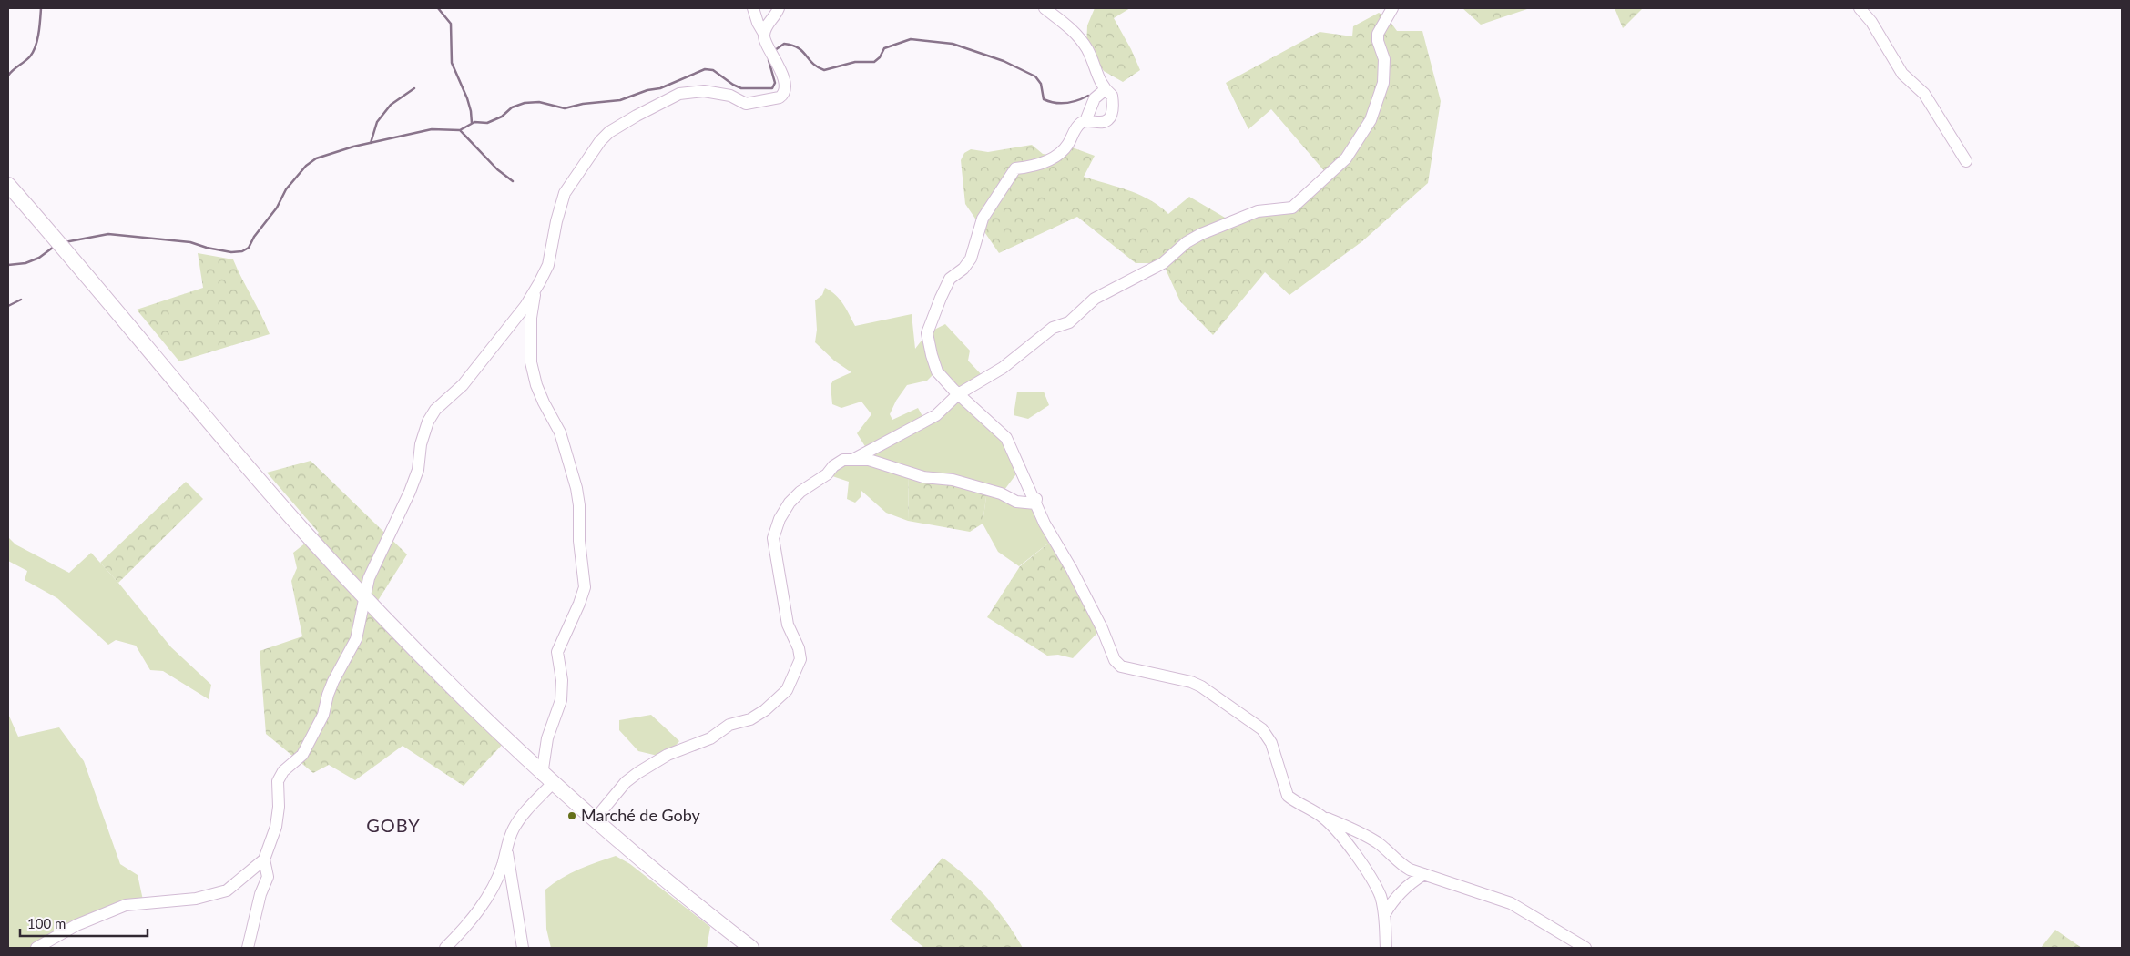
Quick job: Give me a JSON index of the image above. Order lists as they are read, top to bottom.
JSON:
{
  "districts": ["GOBY"],
  "places": ["Marché de Goby"],
  "scale_bar": "100 m"
}
